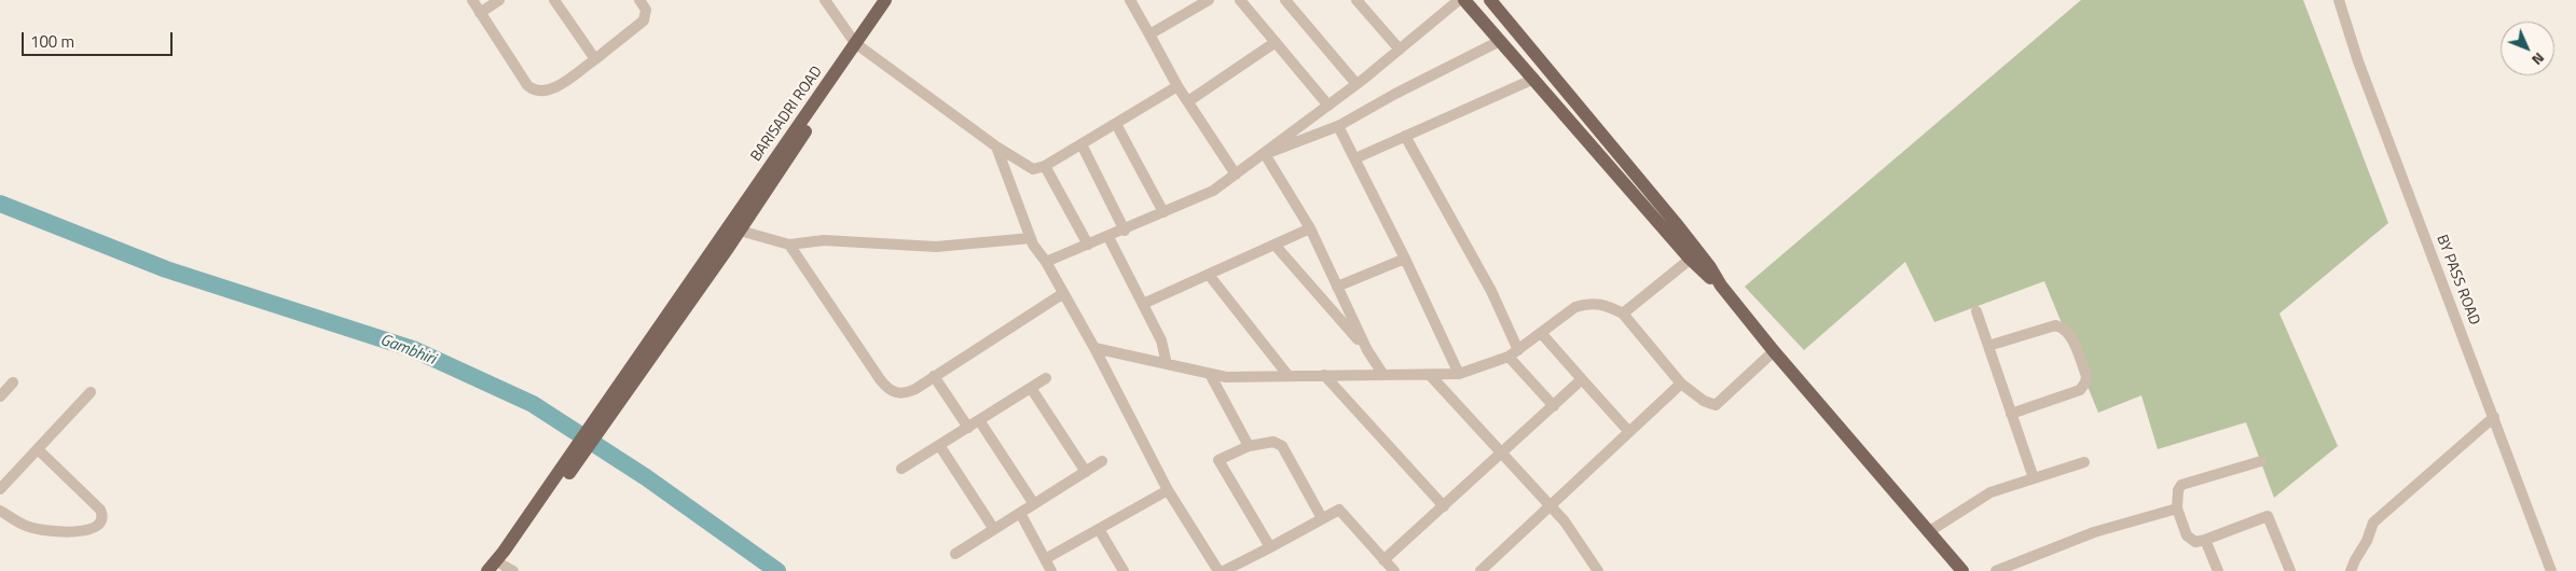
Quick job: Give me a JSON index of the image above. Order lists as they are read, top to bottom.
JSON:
{
  "streets": {
    "main road": ["BARISADRI ROAD"],
    "street": ["BY PASS ROAD"]
  },
  "water": ["Gambhiri"],
  "scale_bar": "100 m",
  "north": "bottom right"
}
